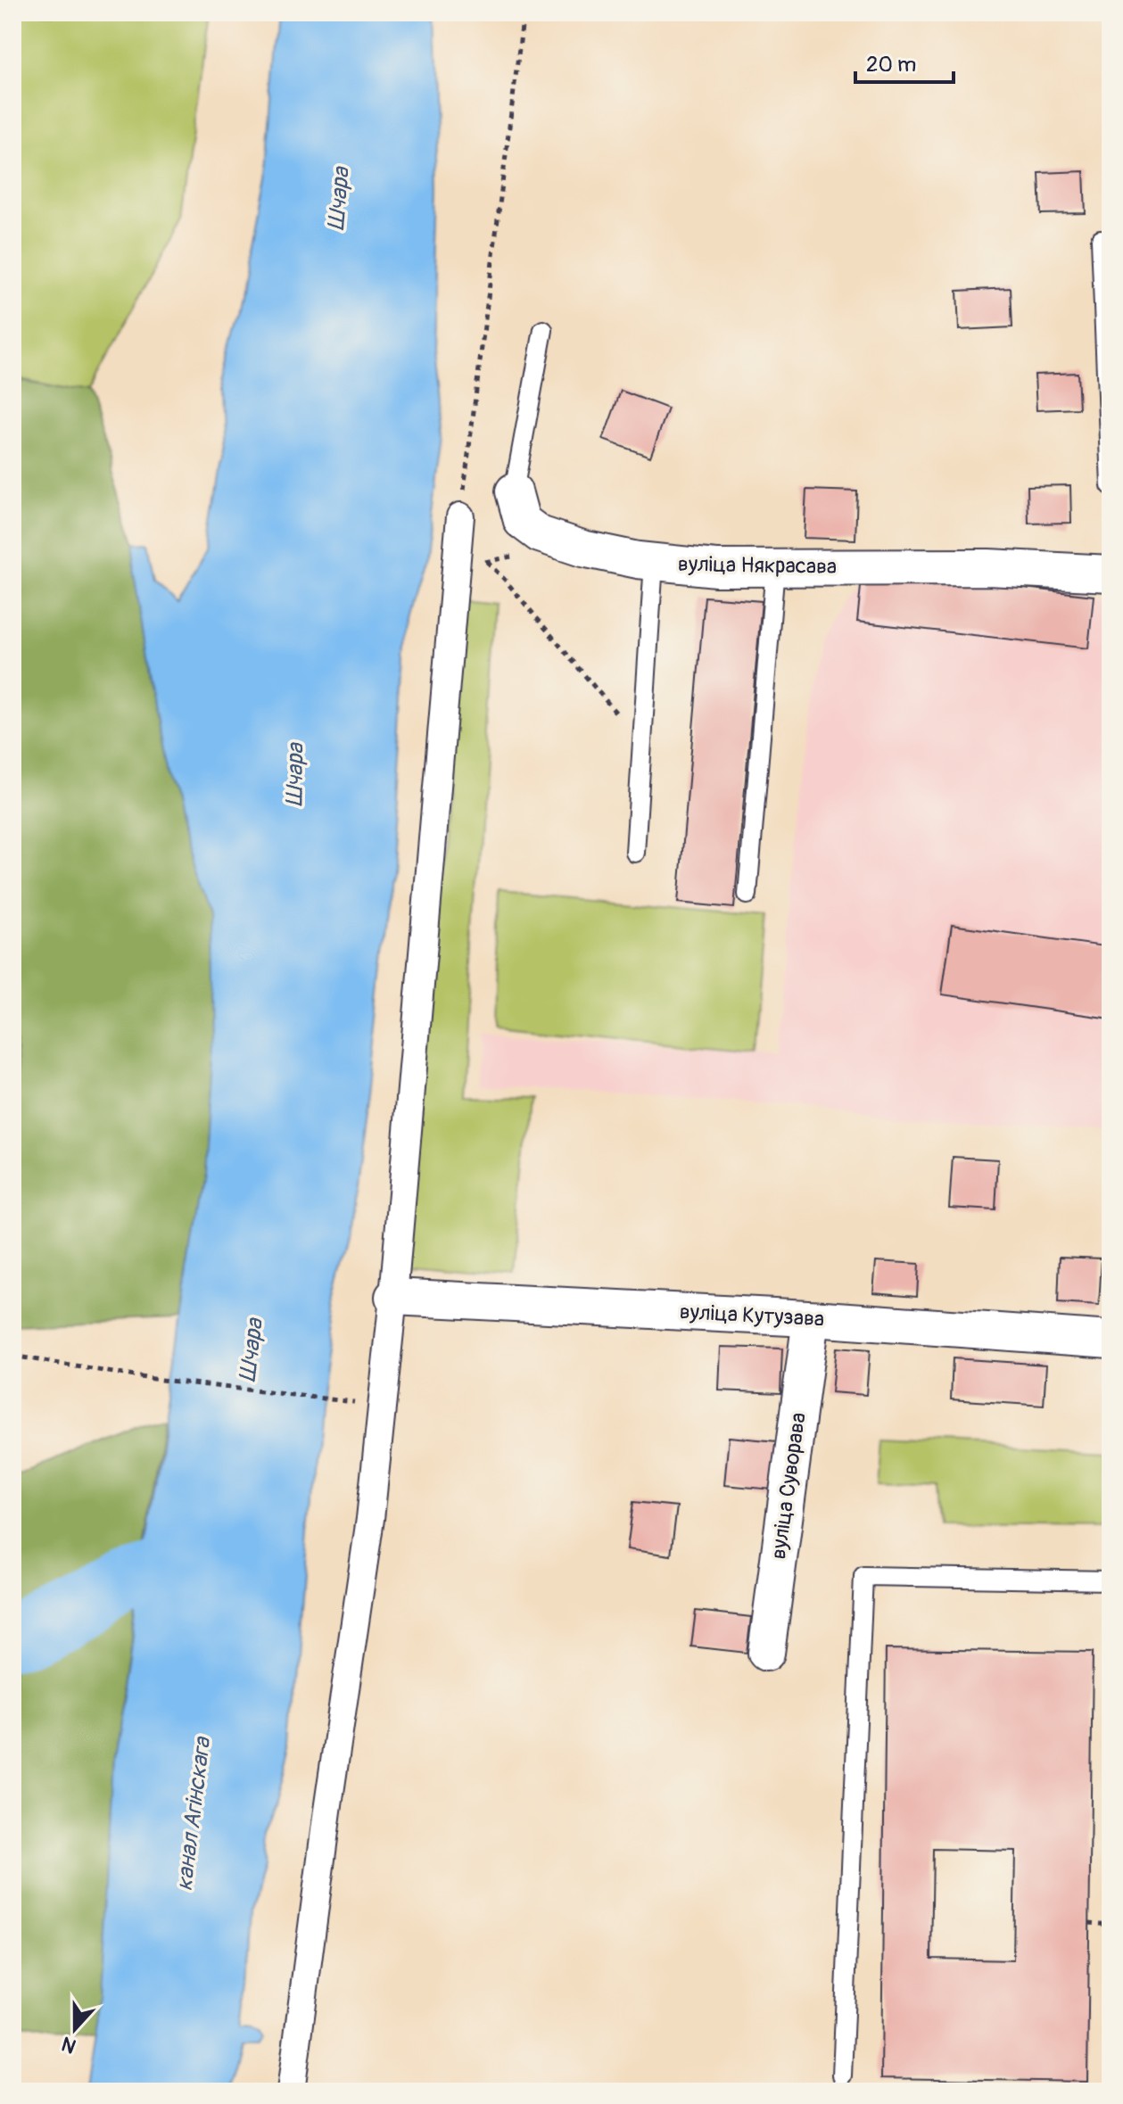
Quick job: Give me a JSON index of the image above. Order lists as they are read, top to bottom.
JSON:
{
  "streets": {
    "street": ["вуліца Някрасава", "вуліца Кутузава", "вуліца Суворава"]
  },
  "crossings": [
    ["вуліца Кутузава", "вуліца Суворава"]
  ],
  "water": ["Шчара", "канал Агінскага"],
  "scale_bar": "20 m",
  "north": "bottom"
}
